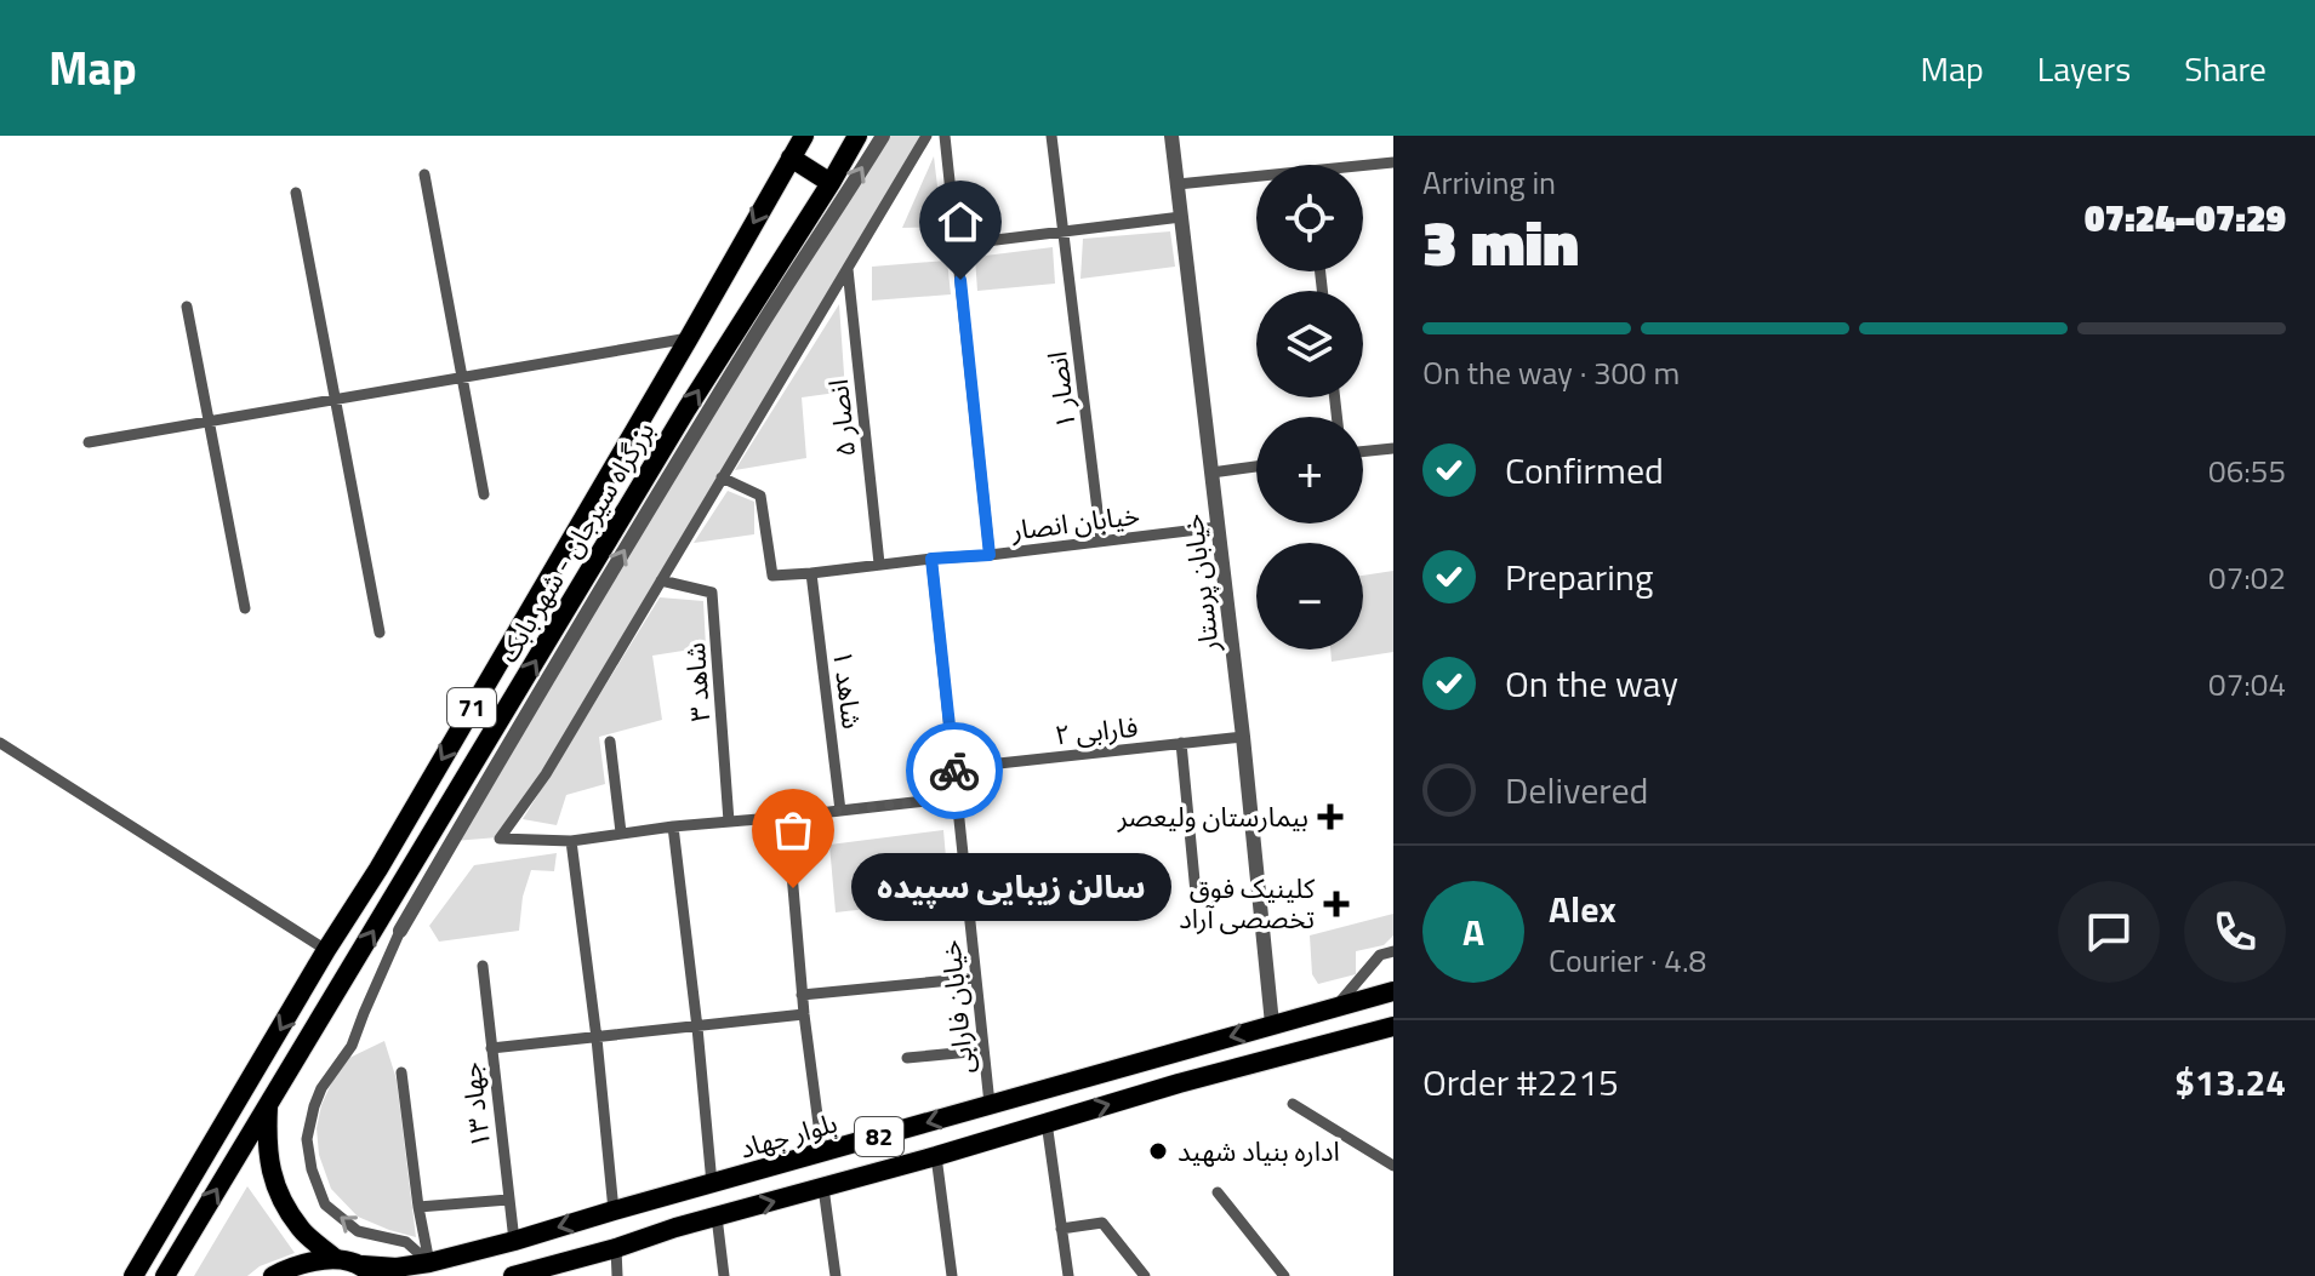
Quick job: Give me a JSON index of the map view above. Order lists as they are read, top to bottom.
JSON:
{
  "streets": {
    "main road": [
      "بزرگراه سیرجان - شهر بابک",
      "71",
      "بلوار جهاد",
      "82"
    ],
    "street": [
      "انصار ۱",
      "انصار ۵",
      "خیابان انصار",
      "خیابان پرستار",
      "شاهد ۳",
      "شاهد ۱",
      "فارابی ۲",
      "خیابان فارابی",
      "جهاد ۱۳"
    ]
  },
  "crossings": [
    ["انصار ۱", "خیابان انصار"],
    ["انصار ۵", "خیابان انصار"],
    ["خیابان انصار", "خیابان پرستار"],
    ["خیابان انصار", "شاهد ۱"],
    ["خیابان انصار", "خیابان فارابی"],
    ["بزرگراه سیرجان - شهر بابک", "82"],
    ["خیابان پرستار", "فارابی ۲"],
    ["خیابان پرستار", "بلوار جهاد"],
    ["فارابی ۲", "خیابان فارابی"],
    ["خیابان فارابی", "بلوار جهاد"],
    ["جهاد ۱۳", "بلوار جهاد"],
    ["بلوار جهاد", "82"]
  ],
  "places": {
    "health": ["بیمارستان ولیعصر", "کلینیک فوق تخصصی آراد"],
    "other": ["سالن زیبایی سپیده", "اداره بنیاد شهید"]
  },
  "page": {
    "header": "Map",
    "nav": ["Map", "Layers", "Share"],
    "heading": ["3 min", "Arriving in", "07:24–07:29"],
    "panel": [
      "Alex",
      "Courier · 4.8",
      "Order #2215",
      "$13.24"
    ],
    "map_buttons": ["+", "−"],
    "bar": "On the way · 300 m",
    "list": [
      ["Confirmed", "06:55"],
      ["Preparing", "07:02"],
      ["On the way", "07:04"],
      "Delivered"
    ],
    "bubble": "سالن زیبایی سپیده",
    "round": "A"
  }
}
